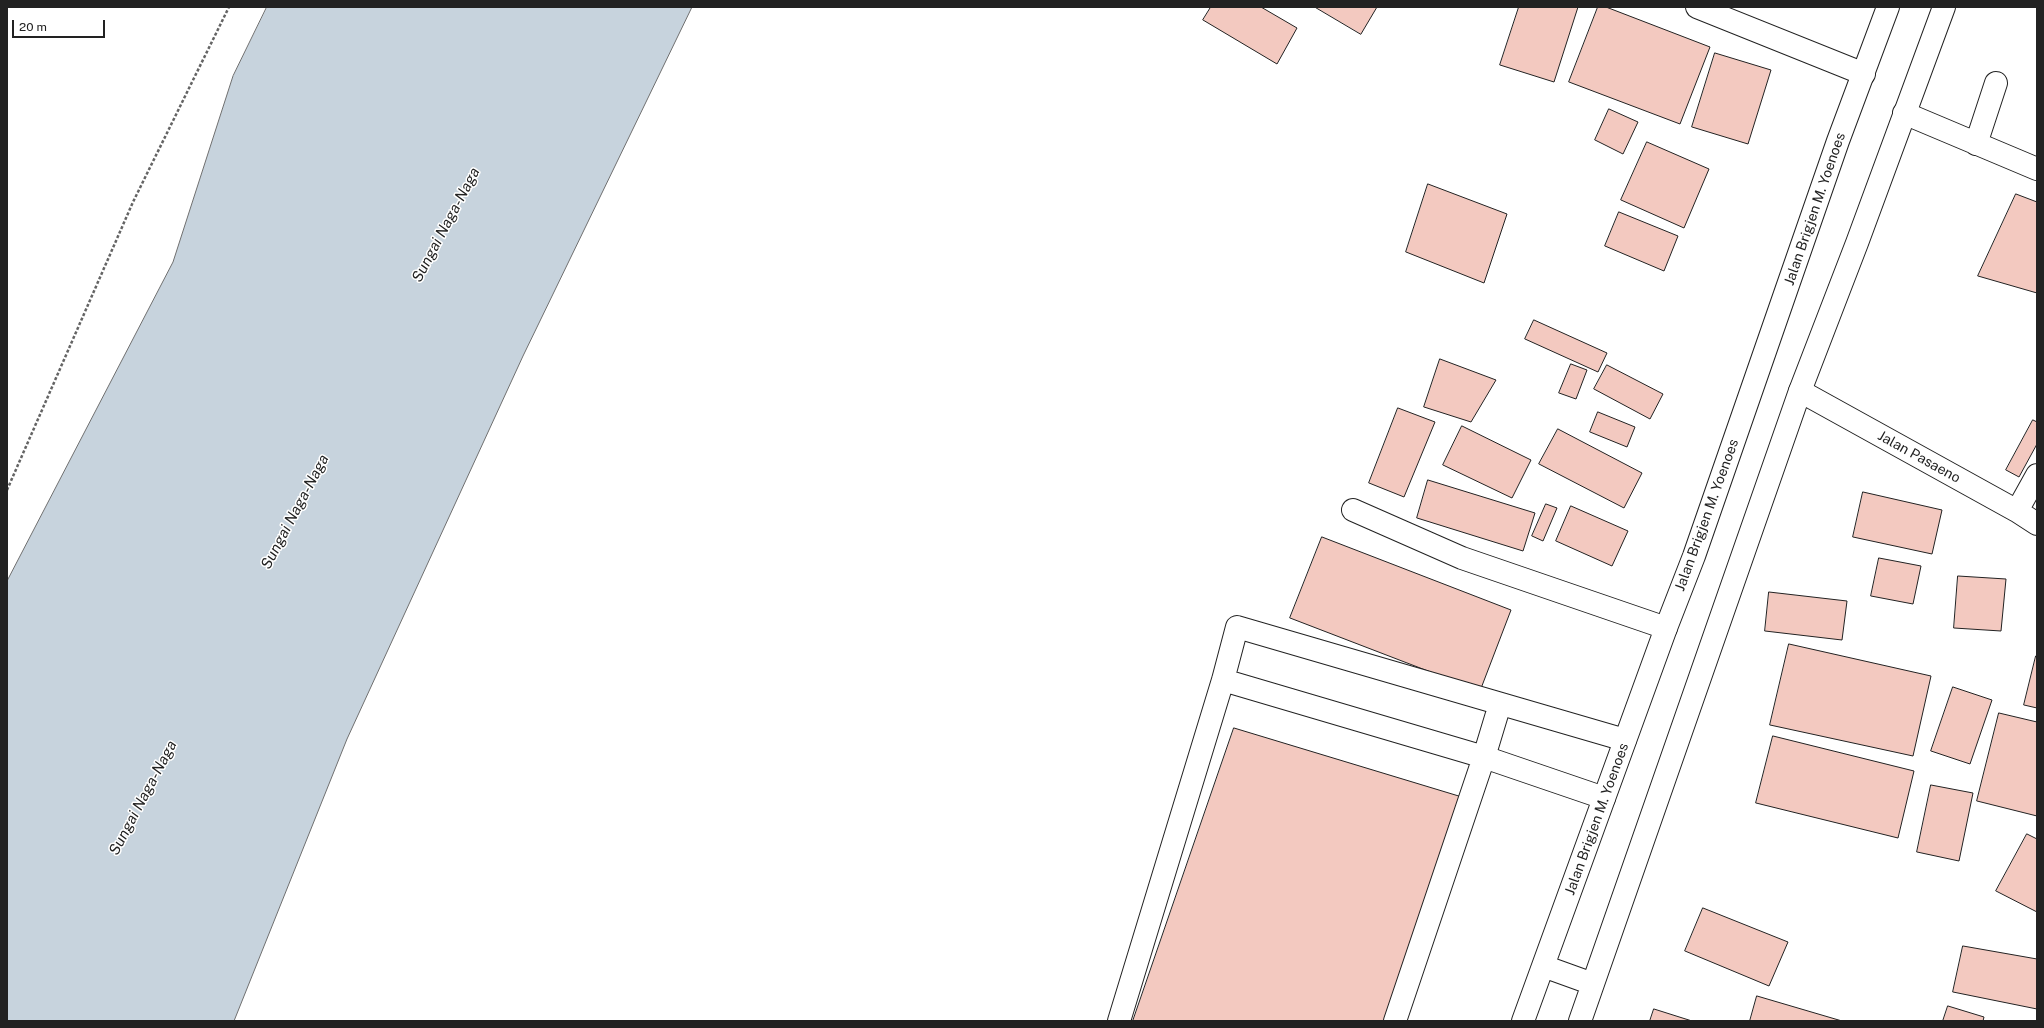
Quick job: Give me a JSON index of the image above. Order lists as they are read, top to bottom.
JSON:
{
  "streets": {
    "main road": ["Jalan Brigjen M. Yoenoes", "Jalan Pasaeno"]
  },
  "water": ["Sungai Naga-Naga"],
  "scale_bar": "20 m"
}
